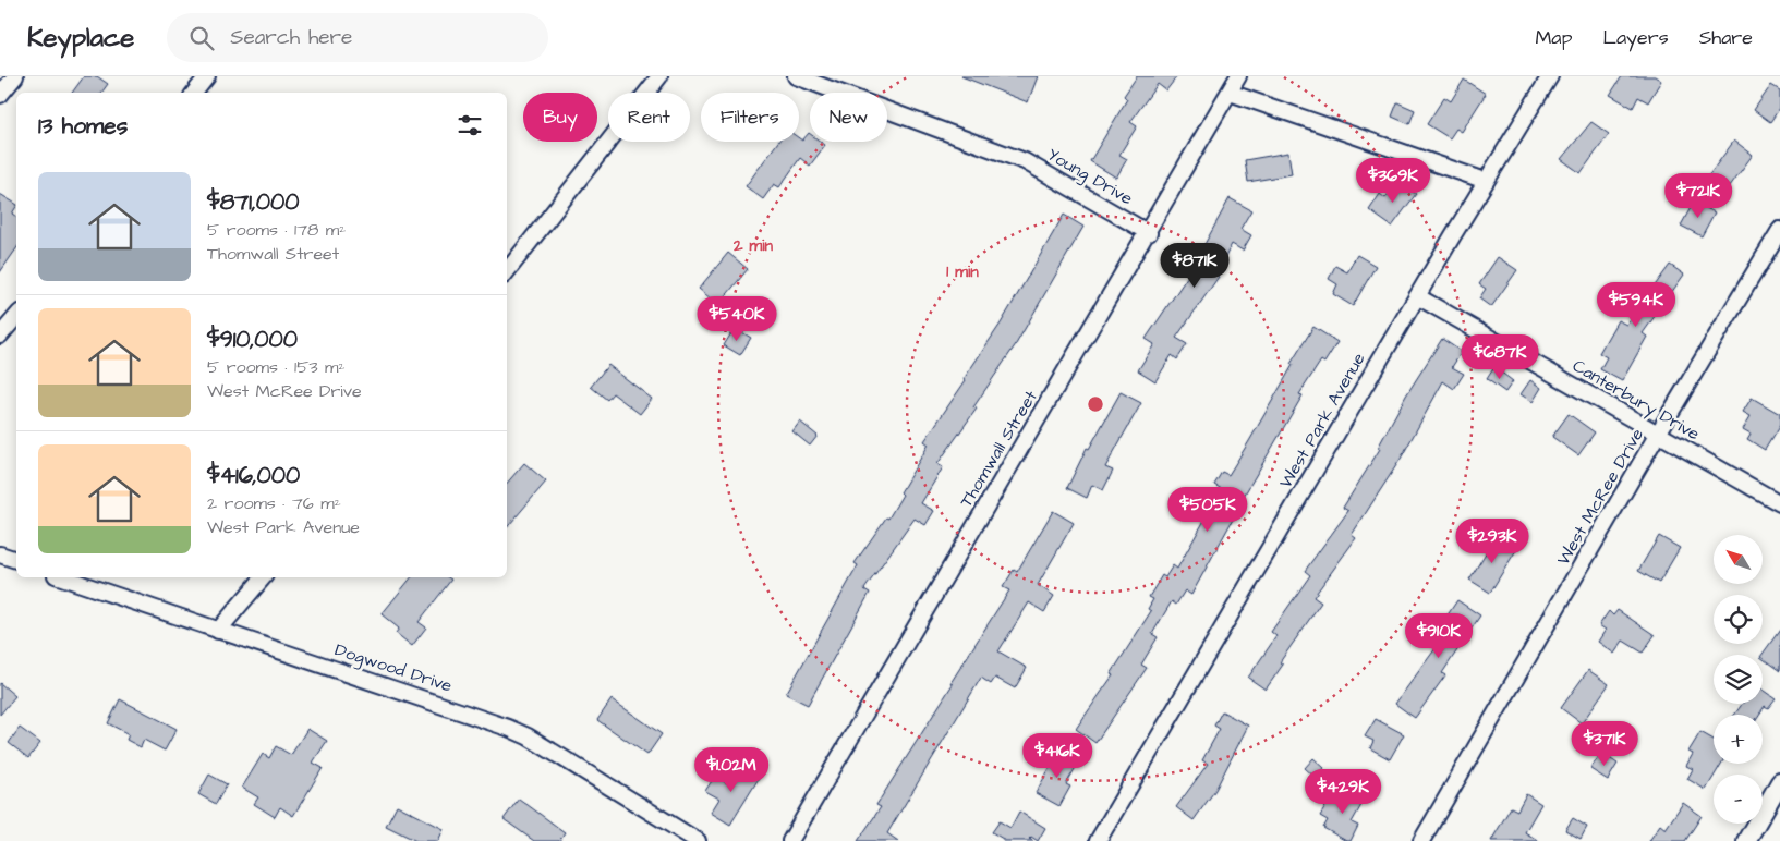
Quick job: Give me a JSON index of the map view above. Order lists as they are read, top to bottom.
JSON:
{
  "streets": {
    "street": [
      "Young Drive",
      "Canterbury Drive",
      "West Park Avenue",
      "Thomwall Street",
      "West McRee Drive",
      "Dogwood Drive"
    ]
  },
  "crossings": [
    ["Young Drive", "Thomwall Street"],
    ["Canterbury Drive", "West Park Avenue"],
    ["Canterbury Drive", "West McRee Drive"]
  ],
  "north": "top left",
  "page": {
    "header": "Keyplace",
    "search": "Search here",
    "nav": ["Map", "Layers", "Share"],
    "chip": [
      "Buy",
      "Rent",
      "Filters",
      "New"
    ],
    "heading": "13 homes",
    "price": [
      "$369K",
      "$721K",
      "$871K",
      "$594K",
      "$540K",
      "$687K",
      "$505K",
      "$293K",
      "$910K",
      "$371K",
      "$416K",
      "$1.02M",
      "$429K"
    ],
    "list": [
      {
        "name": "$871,000",
        "note": "5 rooms · 178 m² · Thomwall Street"
      },
      {
        "name": "$910,000",
        "note": "5 rooms · 153 m² · West McRee Drive"
      },
      {
        "name": "$416,000",
        "note": "2 rooms · 76 m² · West Park Avenue"
      }
    ],
    "map_buttons": ["+", "−"]
  },
  "rings": ["2 min", "1 min"]
}
